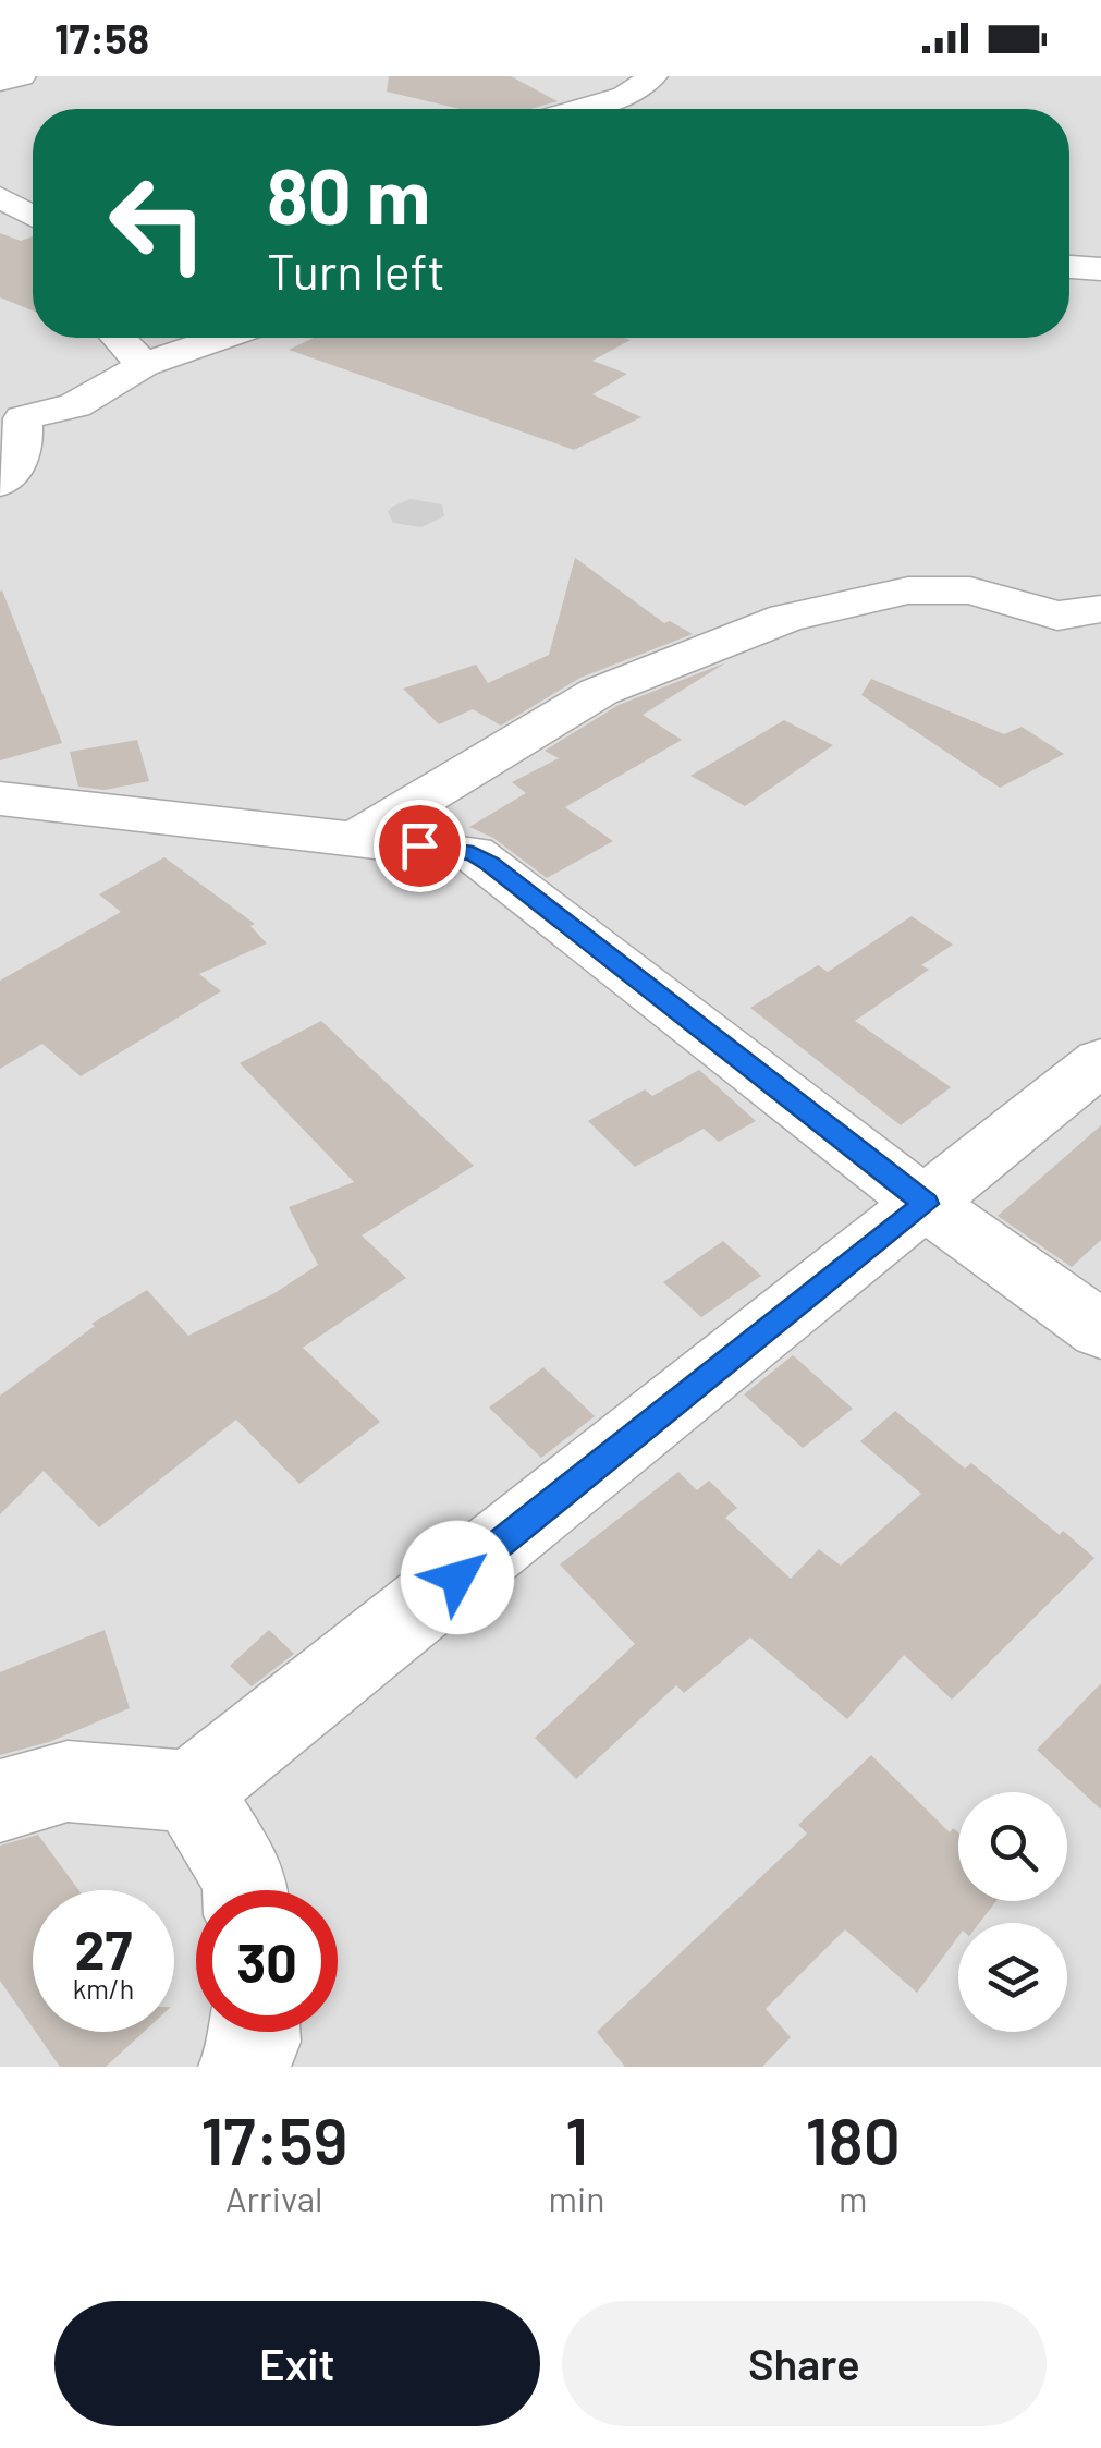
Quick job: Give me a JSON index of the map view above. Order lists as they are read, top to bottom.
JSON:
{
  "page": {
    "status": "17:58",
    "turn": ["80 m", "Turn left"],
    "speed": "27 km/h",
    "limit": "30",
    "eta": [
      "17:59",
      "Arrival",
      "1",
      "min",
      "180",
      "m"
    ],
    "buttons": ["Exit", "Share"]
  }
}
